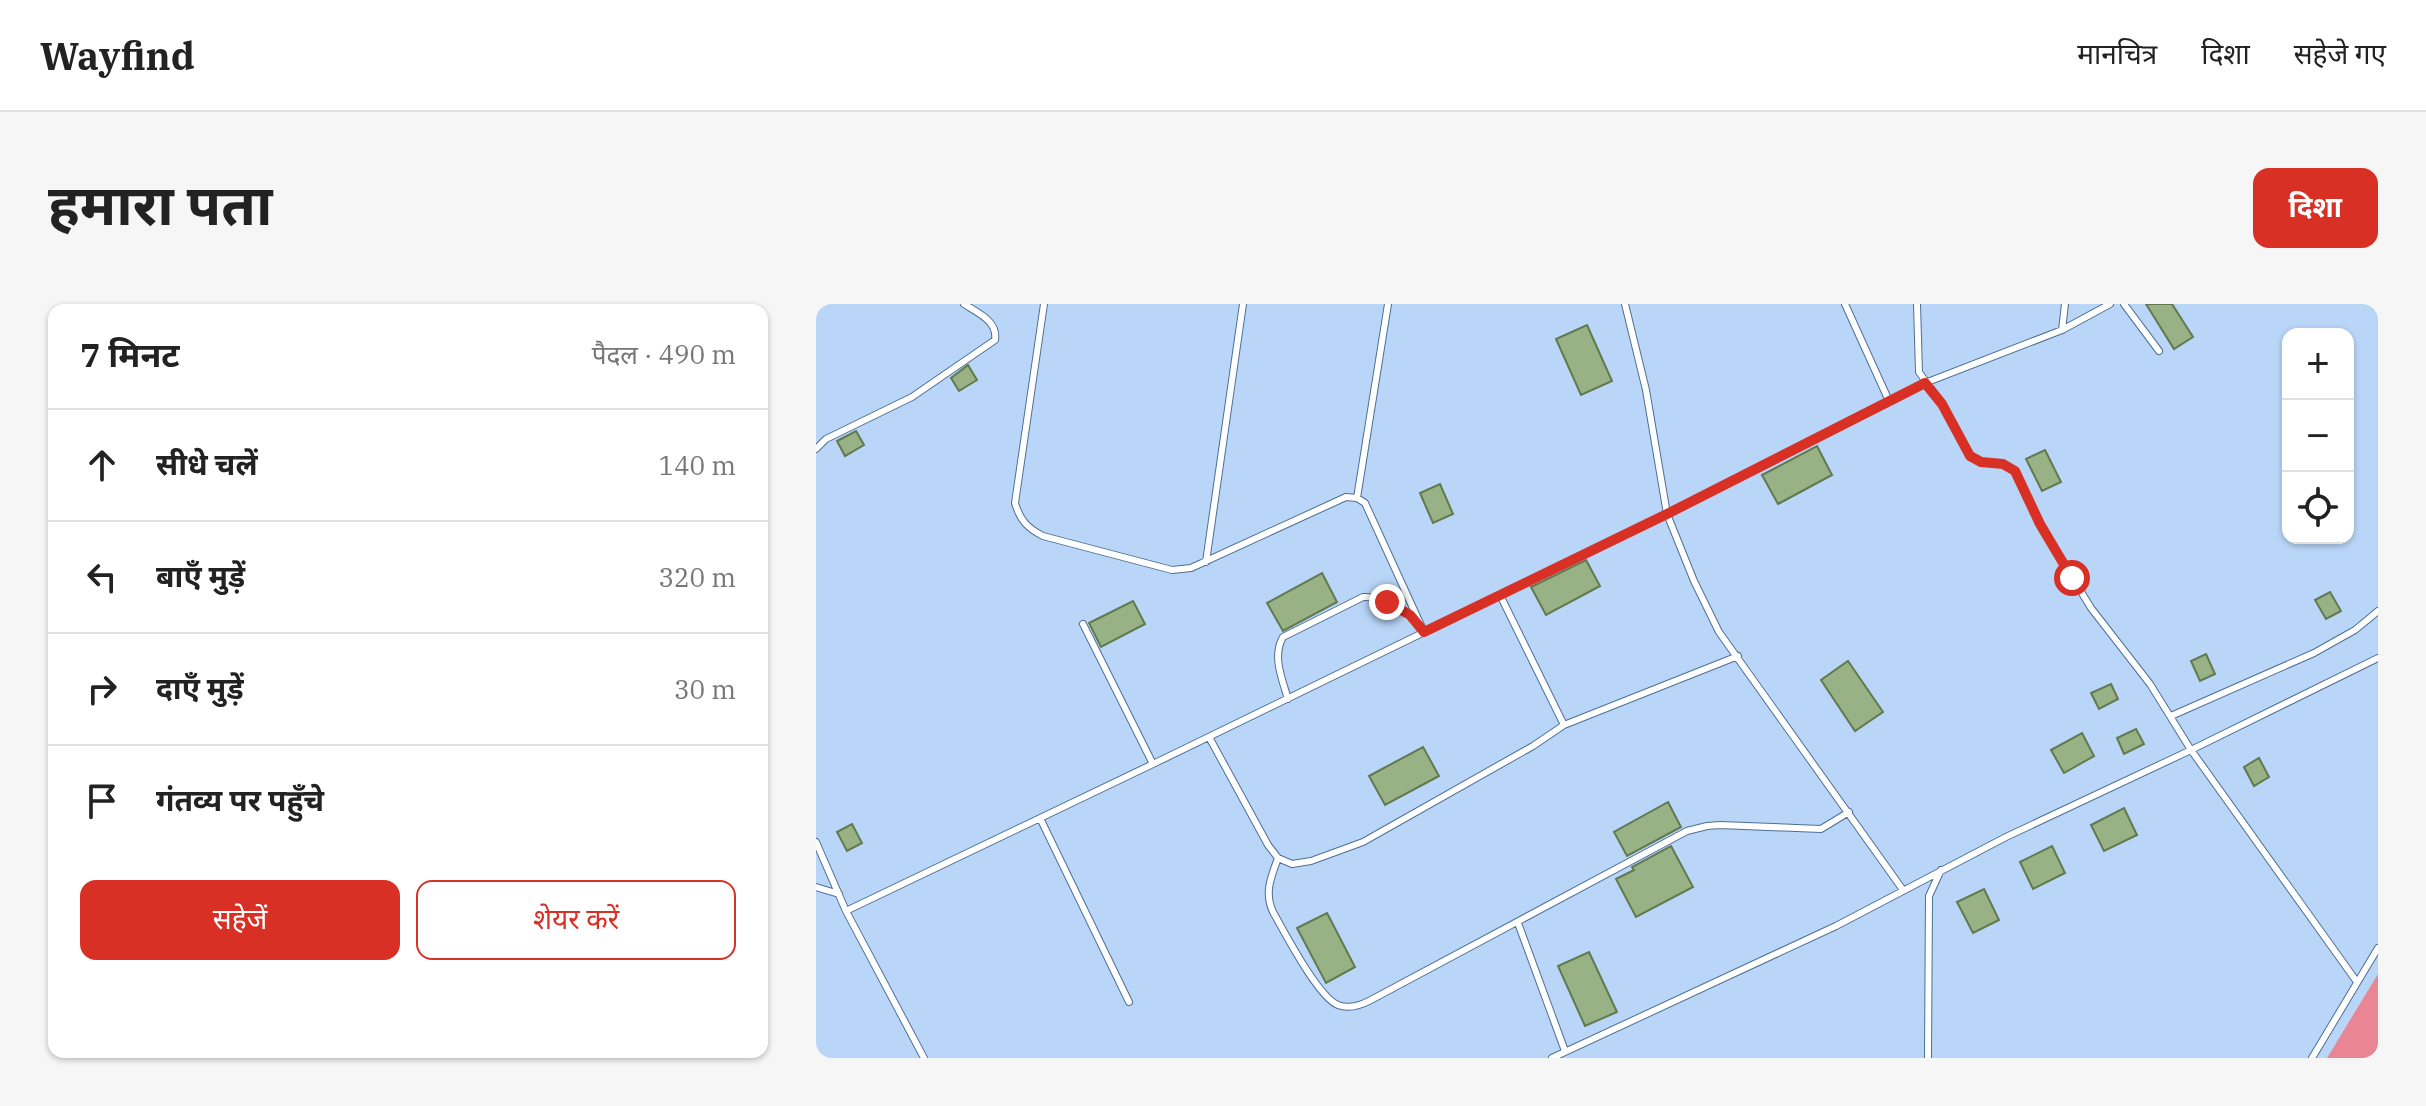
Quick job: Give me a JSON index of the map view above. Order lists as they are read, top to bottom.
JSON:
{
  "page": {
    "header": "Wayfind",
    "nav": ["मानचित्र", "दिशा", "सहेजे गए"],
    "title": "हमारा पता",
    "buttons": [
      "दिशा",
      ["सहेजें", "शेयर करें"]
    ],
    "heading": ["7 मिनट", "पैदल · 490 m"],
    "map_buttons": ["+", "−"],
    "list": [
      ["सीधे चलें", "140 m"],
      ["बाएँ मुड़ें", "320 m"],
      ["दाएँ मुड़ें", "30 m"],
      "गंतव्य पर पहुँचे"
    ]
  }
}
